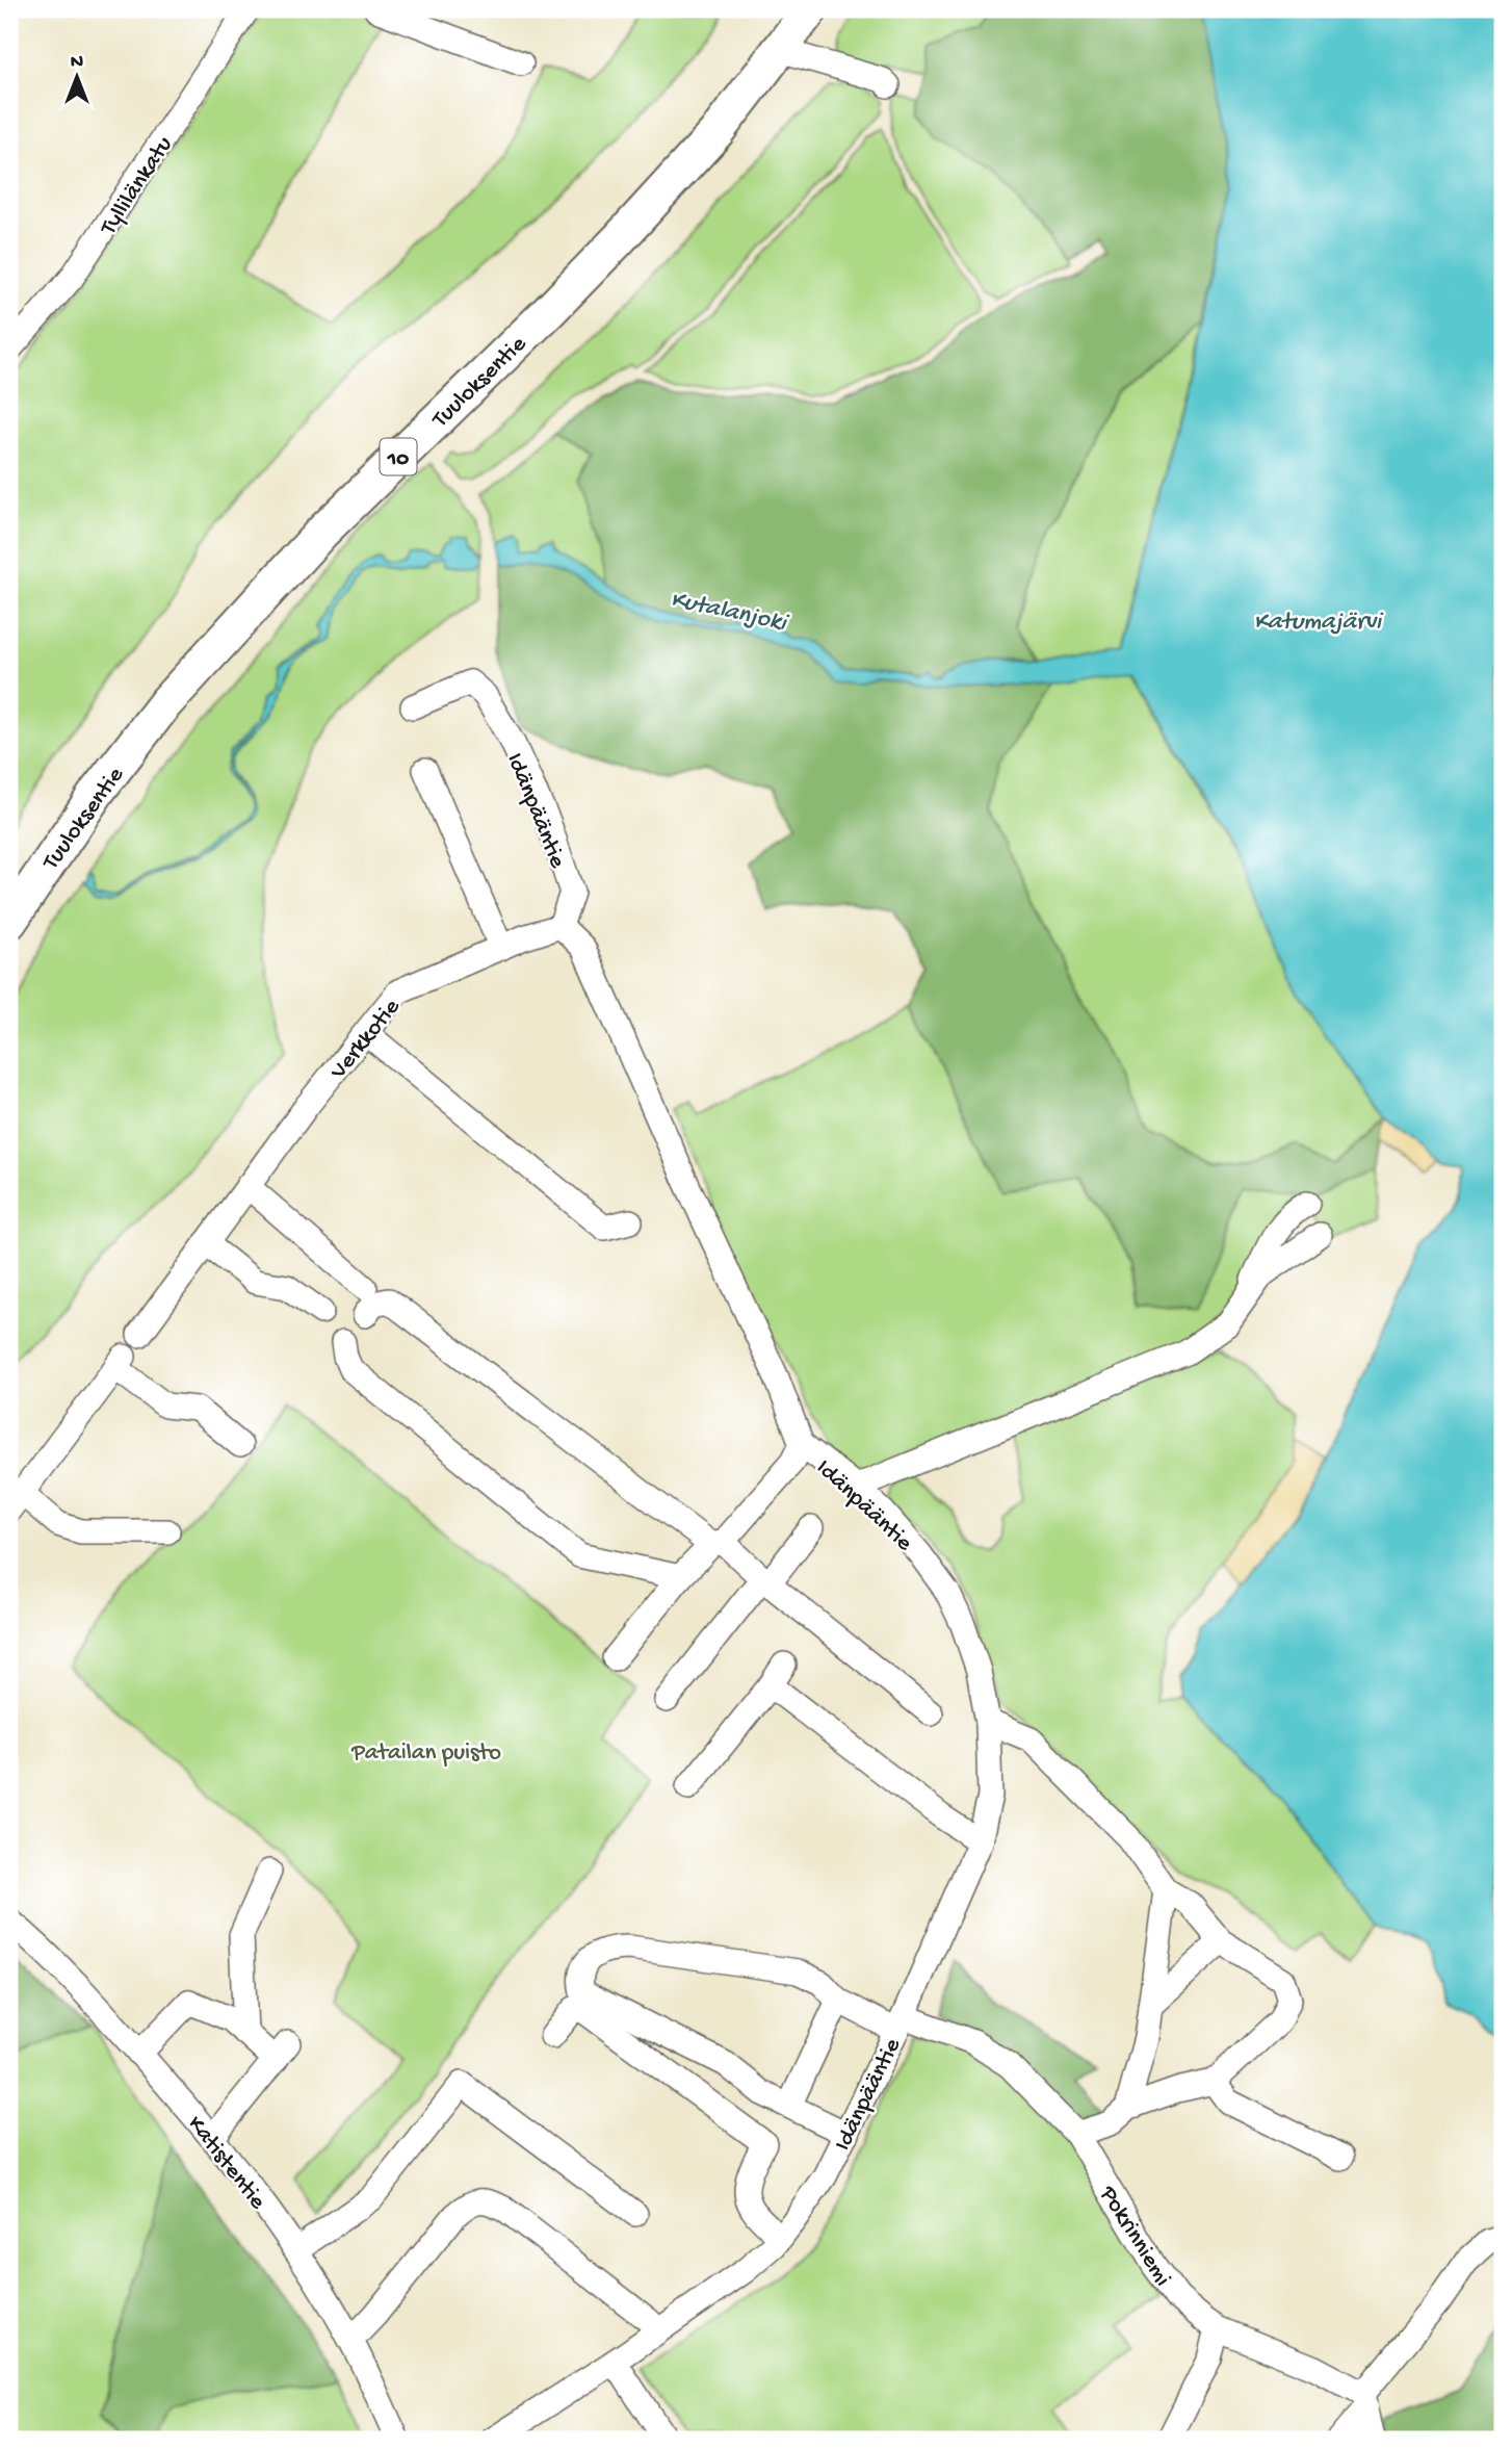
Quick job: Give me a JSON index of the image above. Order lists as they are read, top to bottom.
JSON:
{
  "streets": {
    "highway": ["Tuuloksentie", "10"],
    "street": [
      "Tyllilänkatu",
      "Idänpääntie",
      "Verkkotie",
      "Katistentie",
      "Pokrinniemi"
    ]
  },
  "crossings": [
    ["Idänpääntie", "Verkkotie"],
    ["Idänpääntie", "Pokrinniemi"]
  ],
  "water": ["Kutalanjoki", "Katumajärvi"],
  "parks": ["Patailan puisto"],
  "north": "top"
}
